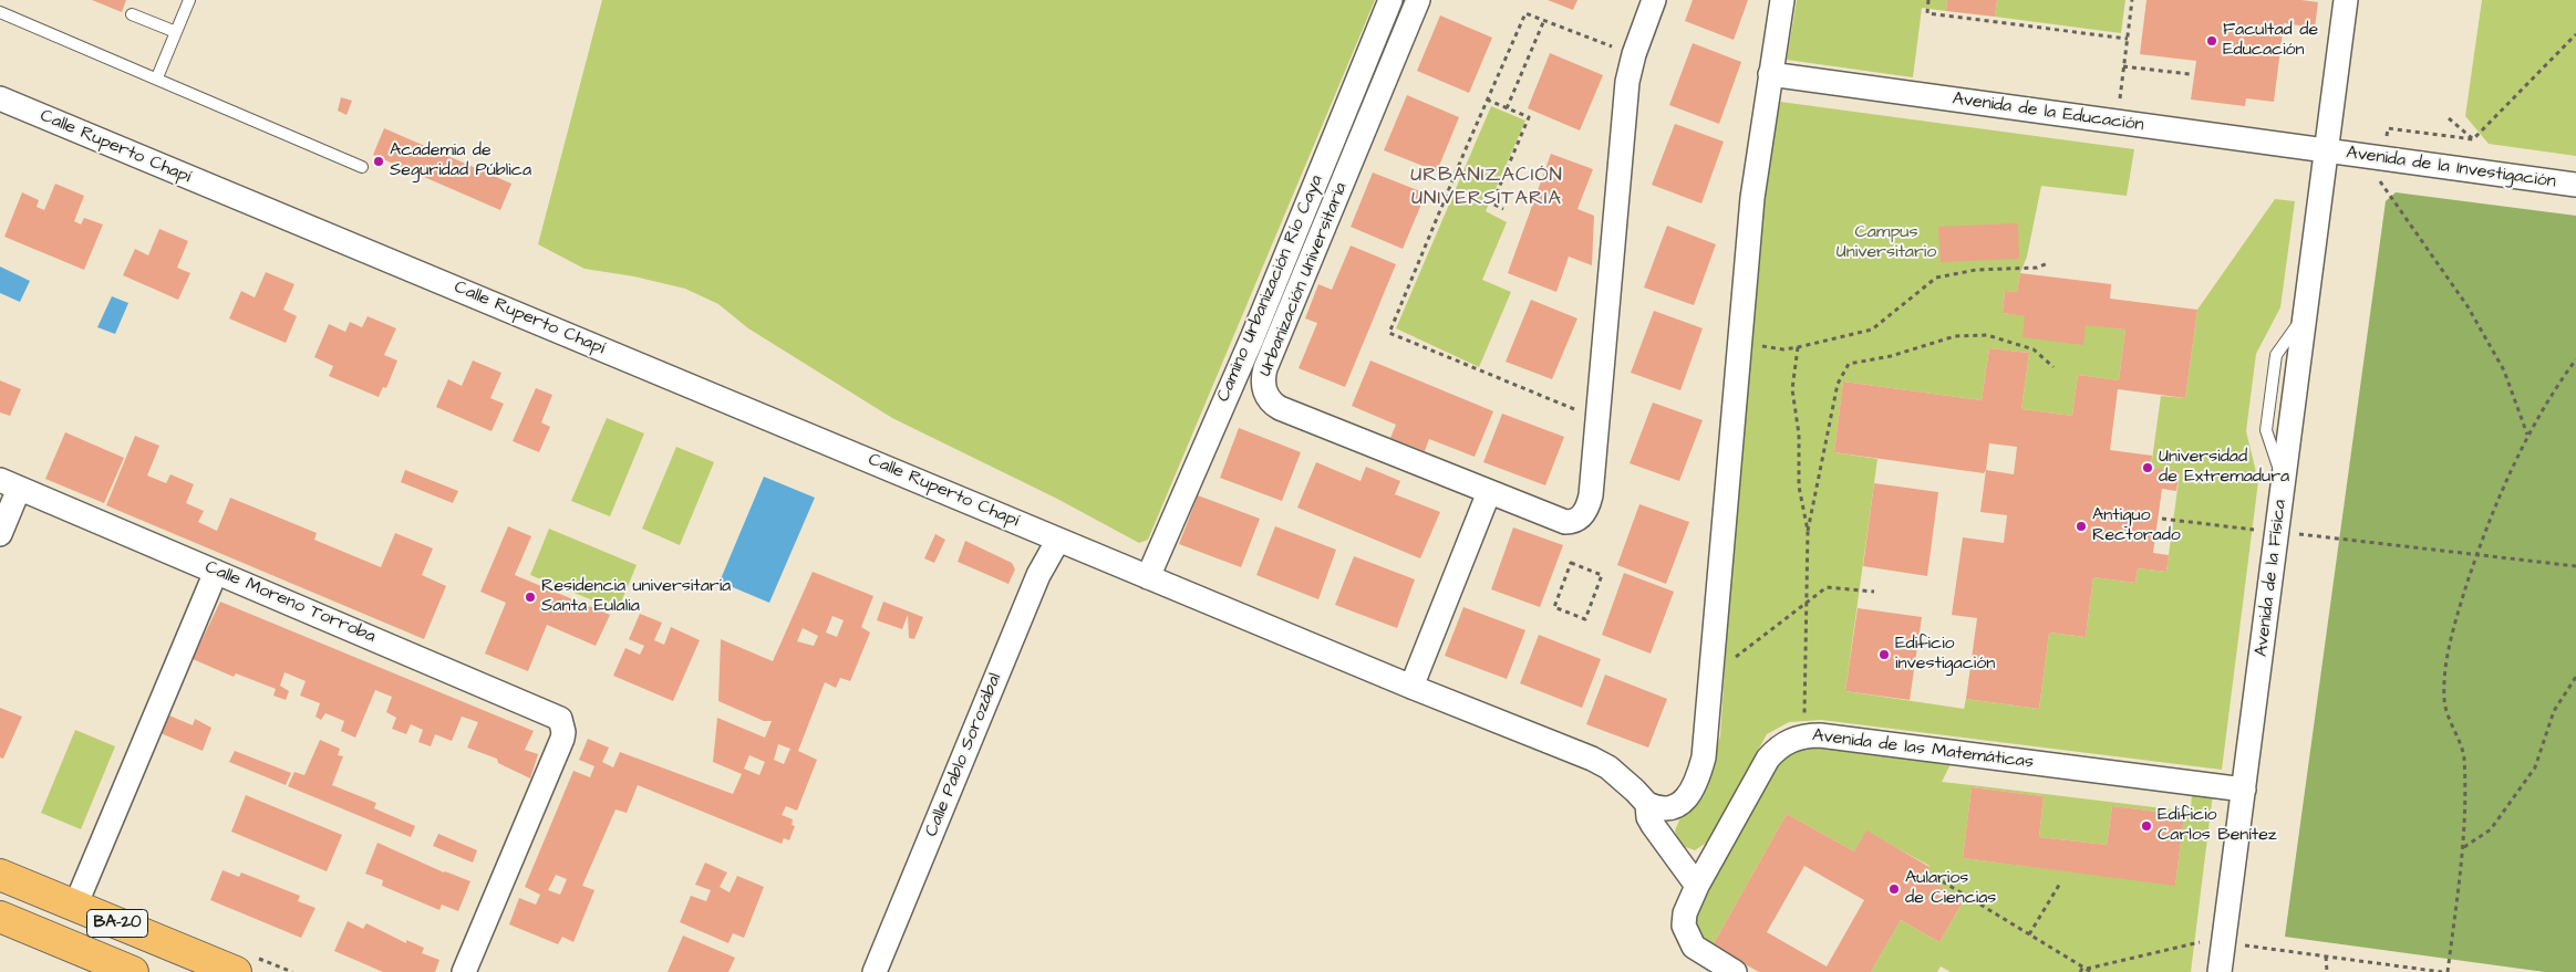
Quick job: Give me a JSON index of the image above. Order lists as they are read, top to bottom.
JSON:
{
  "streets": {
    "highway": ["BA-20"],
    "street": [
      "Avenida de la Educación",
      "Calle Ruperto Chapí",
      "Avenida de la Investigación",
      "Urbanización Universitaria",
      "Camino Urbanización Río Caya",
      "Avenida de la Física",
      "Calle Moreno Torroba",
      "Avenida de las Matemáticas",
      "Calle Pablo Sorozábal"
    ]
  },
  "crossings": [
    ["Avenida de la Educación", "Avenida de la Investigación"],
    ["Avenida de la Educación", "Avenida de la Física"],
    ["Calle Ruperto Chapí", "Calle Pablo Sorozábal"],
    ["Avenida de la Investigación", "Avenida de la Física"],
    ["Avenida de la Física", "Avenida de las Matemáticas"]
  ],
  "districts": ["URBANIZACIÓN UNIVERSITARIA"],
  "parks": ["Campus Universitario"],
  "places": [
    "Facultad de Educación",
    "Academia de Seguridad Pública",
    "Universidad de Extremadura",
    "Antiguo Rectorado",
    "Residencia universitaria Santa Eulalia",
    "Edificio investigación",
    "Edificio Carlos Benítez",
    "Aularios de Ciencias"
  ]
}
